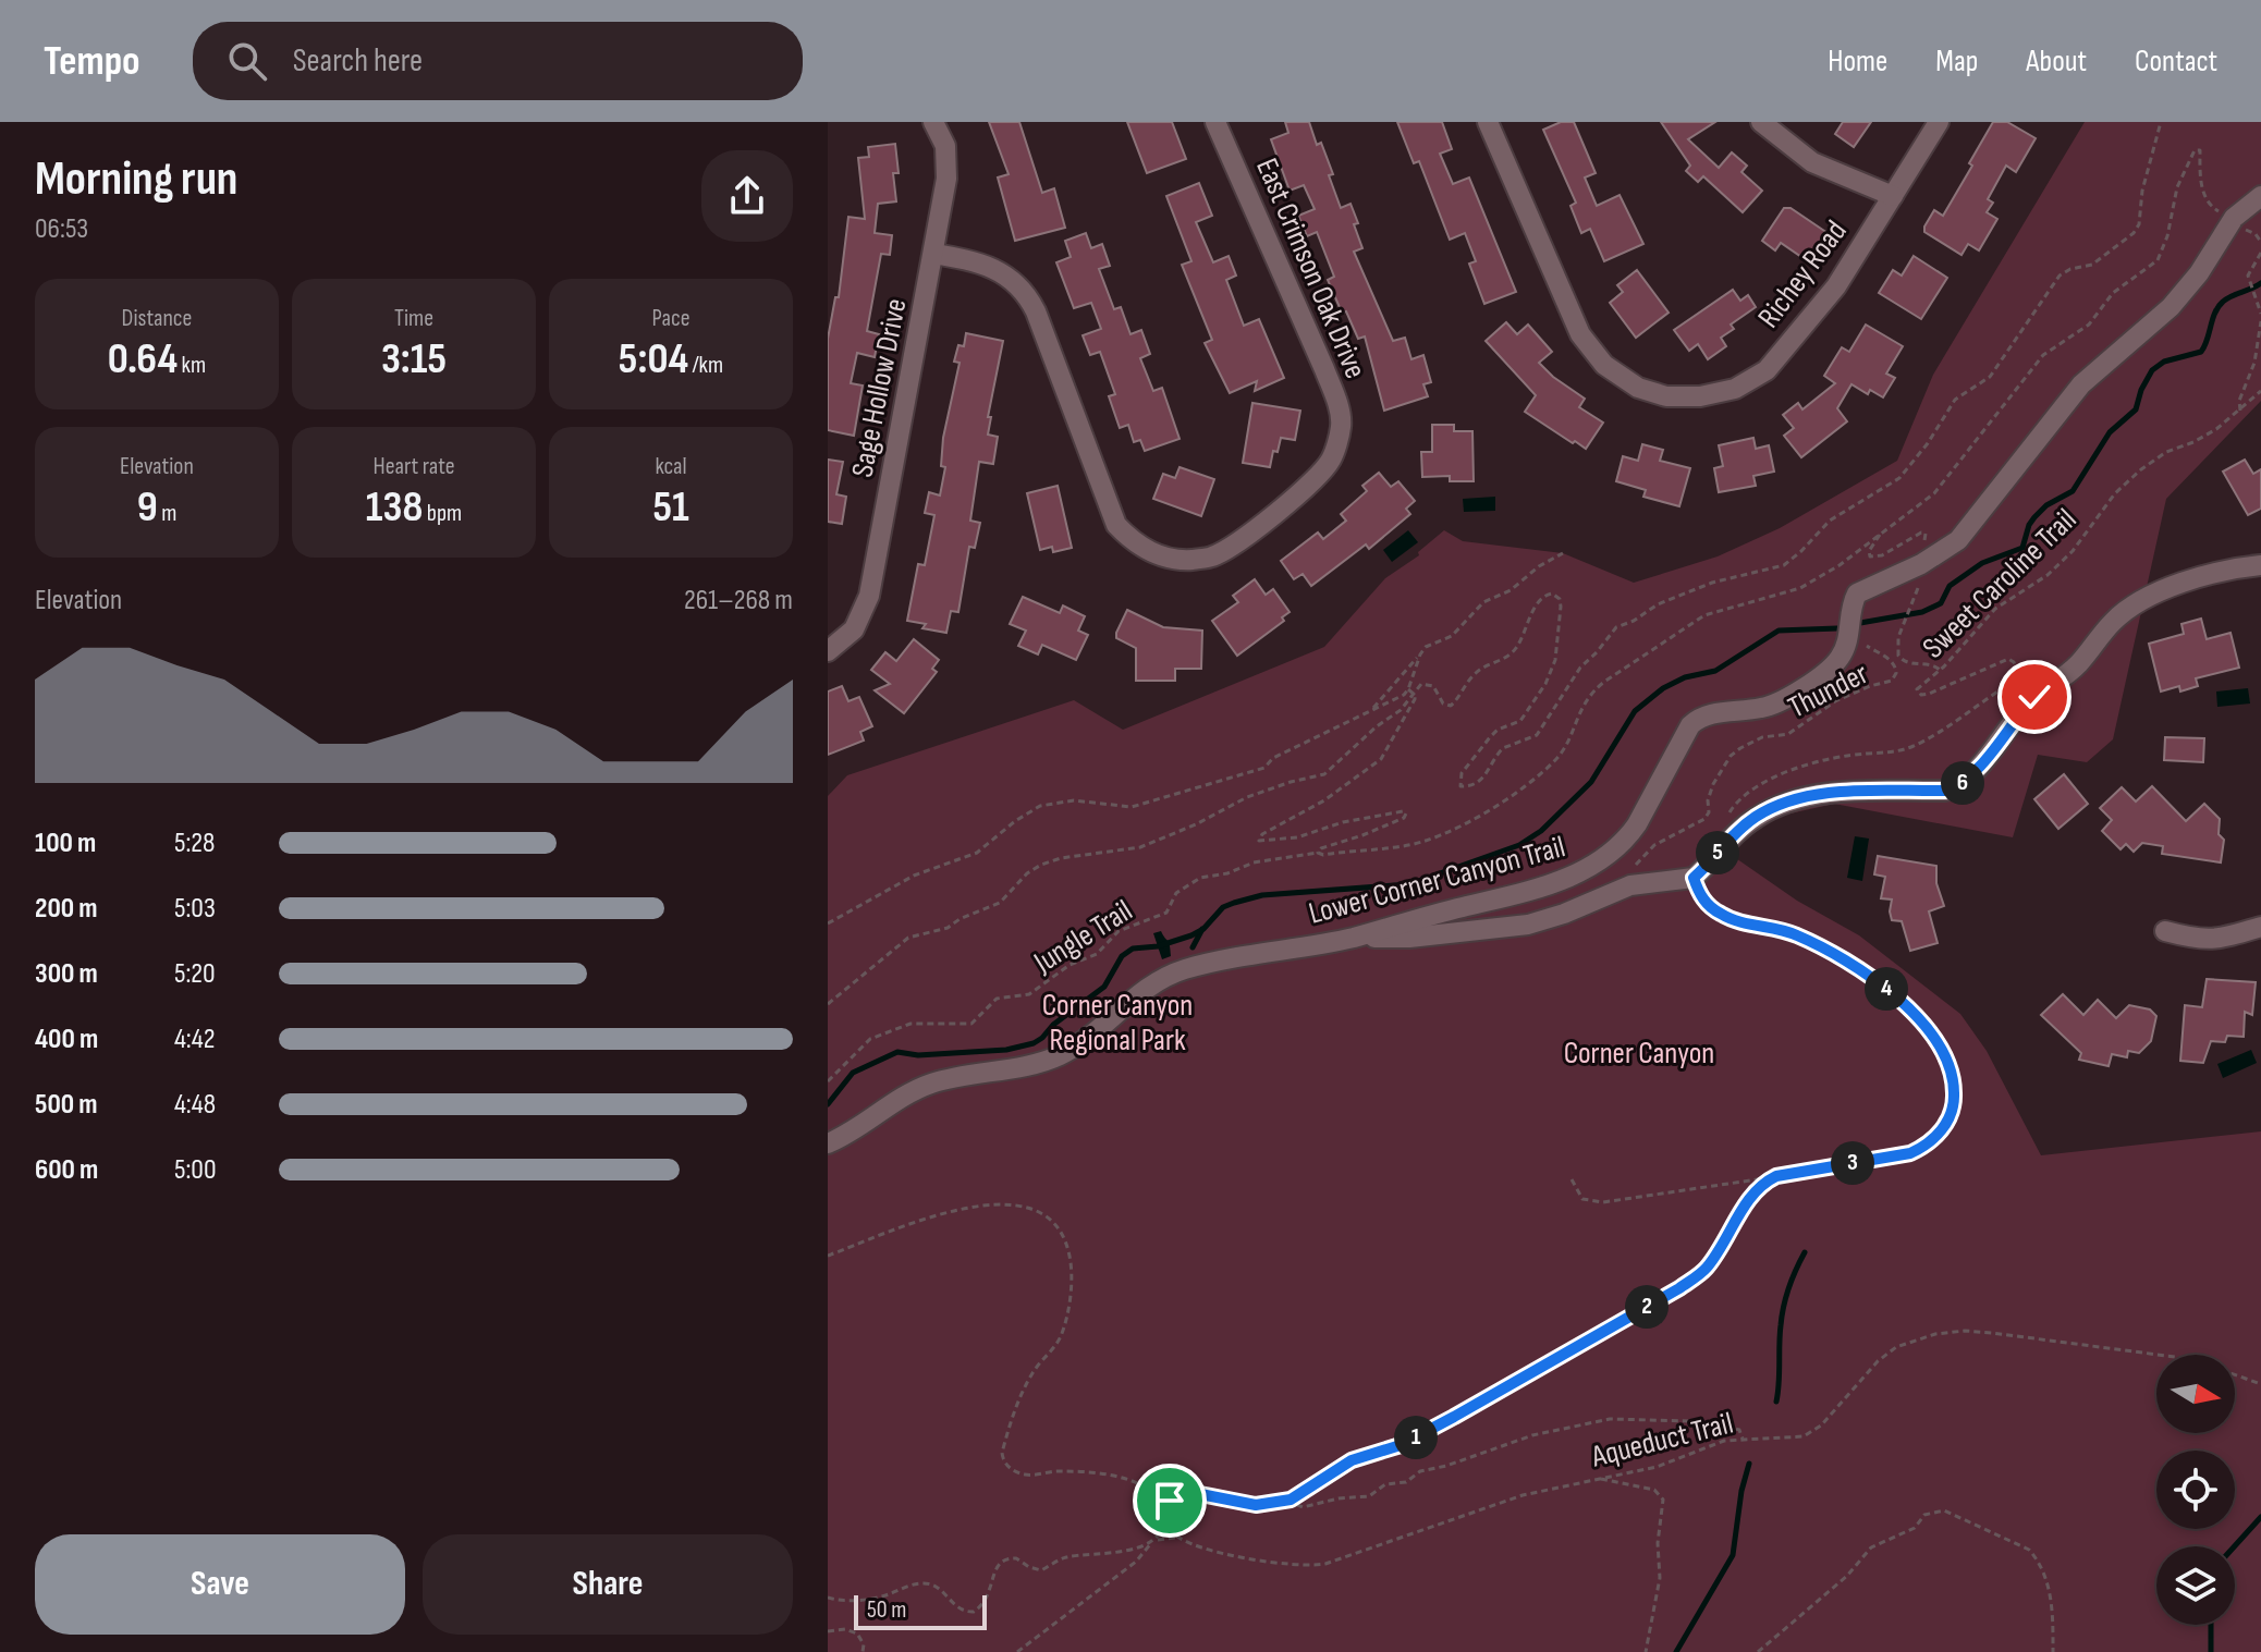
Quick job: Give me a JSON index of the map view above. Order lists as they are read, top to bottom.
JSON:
{
  "streets": {
    "street": [
      "East Crimson Oak Drive",
      "Richey Road",
      "Sage Hollow Drive",
      "Lower Corner Canyon Trail"
    ],
    "path": [
      "Sweet Caroline Trail",
      "Thunder",
      "Jungle Trail",
      "Aqueduct Trail"
    ]
  },
  "crossings": [
    ["East Crimson Oak Drive", "Sage Hollow Drive"],
    ["Thunder", "Lower Corner Canyon Trail"]
  ],
  "parks": ["Corner Canyon Regional Park", "Corner Canyon"],
  "scale_bar": "50 m",
  "north": "right",
  "page": {
    "header": "Tempo",
    "search": "Search here",
    "nav": [
      "Home",
      "Map",
      "About",
      "Contact"
    ],
    "heading": ["Morning run", "06:53"],
    "stats": [
      ["Distance", "0.64 km"],
      ["Time", "3:15"],
      ["Pace", "5:04 /km"],
      ["Elevation", "9 m"],
      ["Heart rate", "138 bpm"],
      ["kcal", "51"]
    ],
    "chart": ["Elevation", "261–268 m"],
    "pins": [
      "6",
      "5",
      "4",
      "3",
      "2",
      "1"
    ],
    "list": [
      {
        "name": "100 m",
        "note": "5:28"
      },
      {
        "name": "200 m",
        "note": "5:03"
      },
      {
        "name": "300 m",
        "note": "5:20"
      },
      {
        "name": "400 m",
        "note": "4:42"
      },
      {
        "name": "500 m",
        "note": "4:48"
      },
      {
        "name": "600 m",
        "note": "5:00"
      }
    ],
    "buttons": ["Save", "Share"],
    "scale": "50 m"
  }
}
